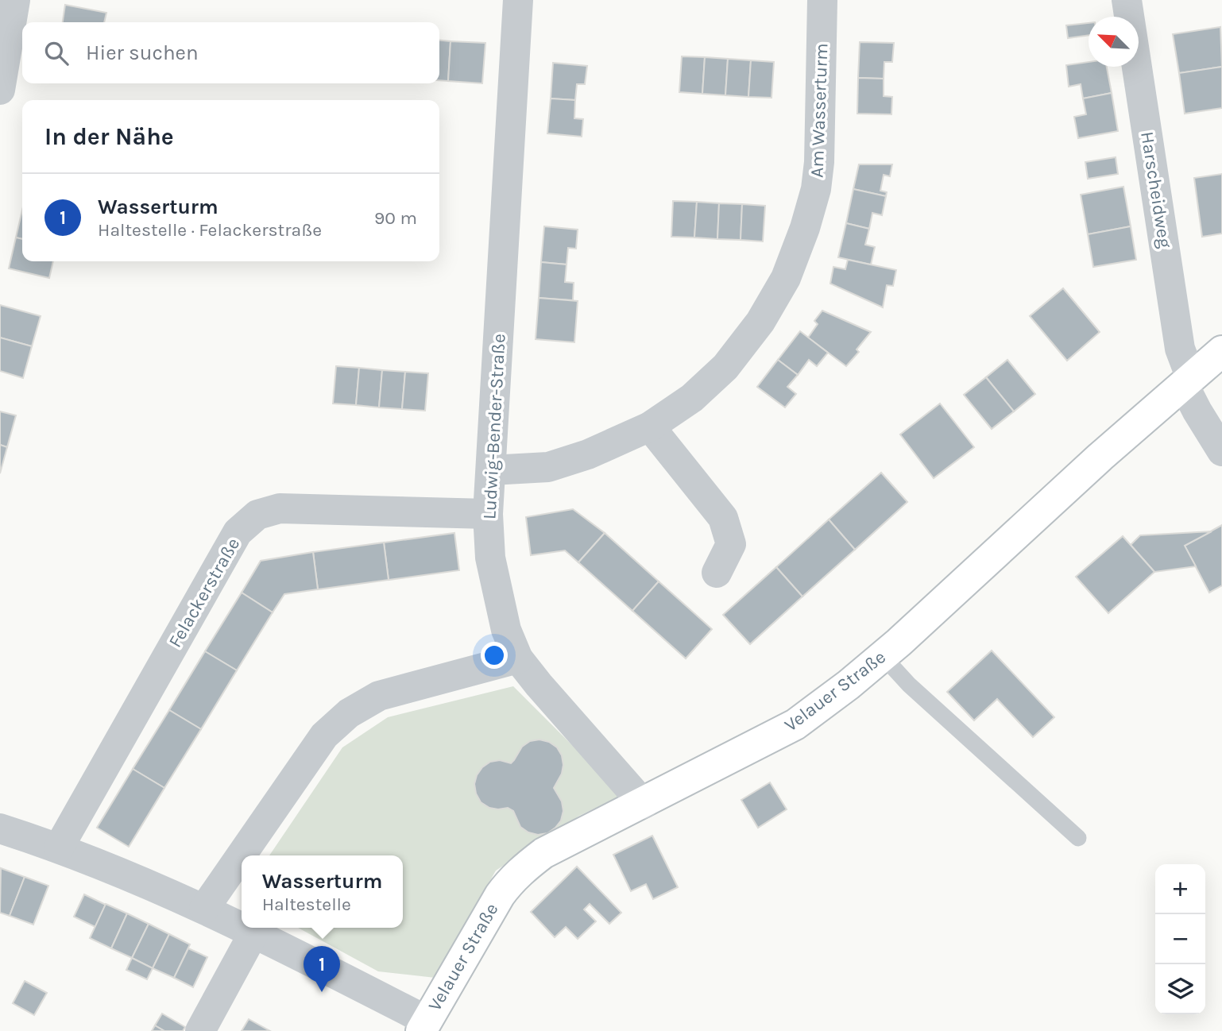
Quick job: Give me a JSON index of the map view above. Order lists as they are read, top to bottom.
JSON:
{
  "streets": {
    "main road": ["Velauer Straße"],
    "street": [
      "Am Wasserturm",
      "Harscheidweg",
      "Ludwig-Bender-Straße",
      "Felackerstraße"
    ]
  },
  "crossings": [
    ["Am Wasserturm", "Ludwig-Bender-Straße"],
    ["Harscheidweg", "Velauer Straße"],
    ["Ludwig-Bender-Straße", "Felackerstraße"],
    ["Ludwig-Bender-Straße", "Velauer Straße"]
  ],
  "north": "top left",
  "page": {
    "search": "Hier suchen",
    "heading": "In der Nähe",
    "list": [
      {
        "mark": "1",
        "name": "Wasserturm",
        "note": "Haltestelle · Felackerstraße",
        "value": "90 m"
      }
    ],
    "popup": ["Wasserturm", "Haltestelle"],
    "map_buttons": ["+", "−"],
    "pins": "1"
  }
}
